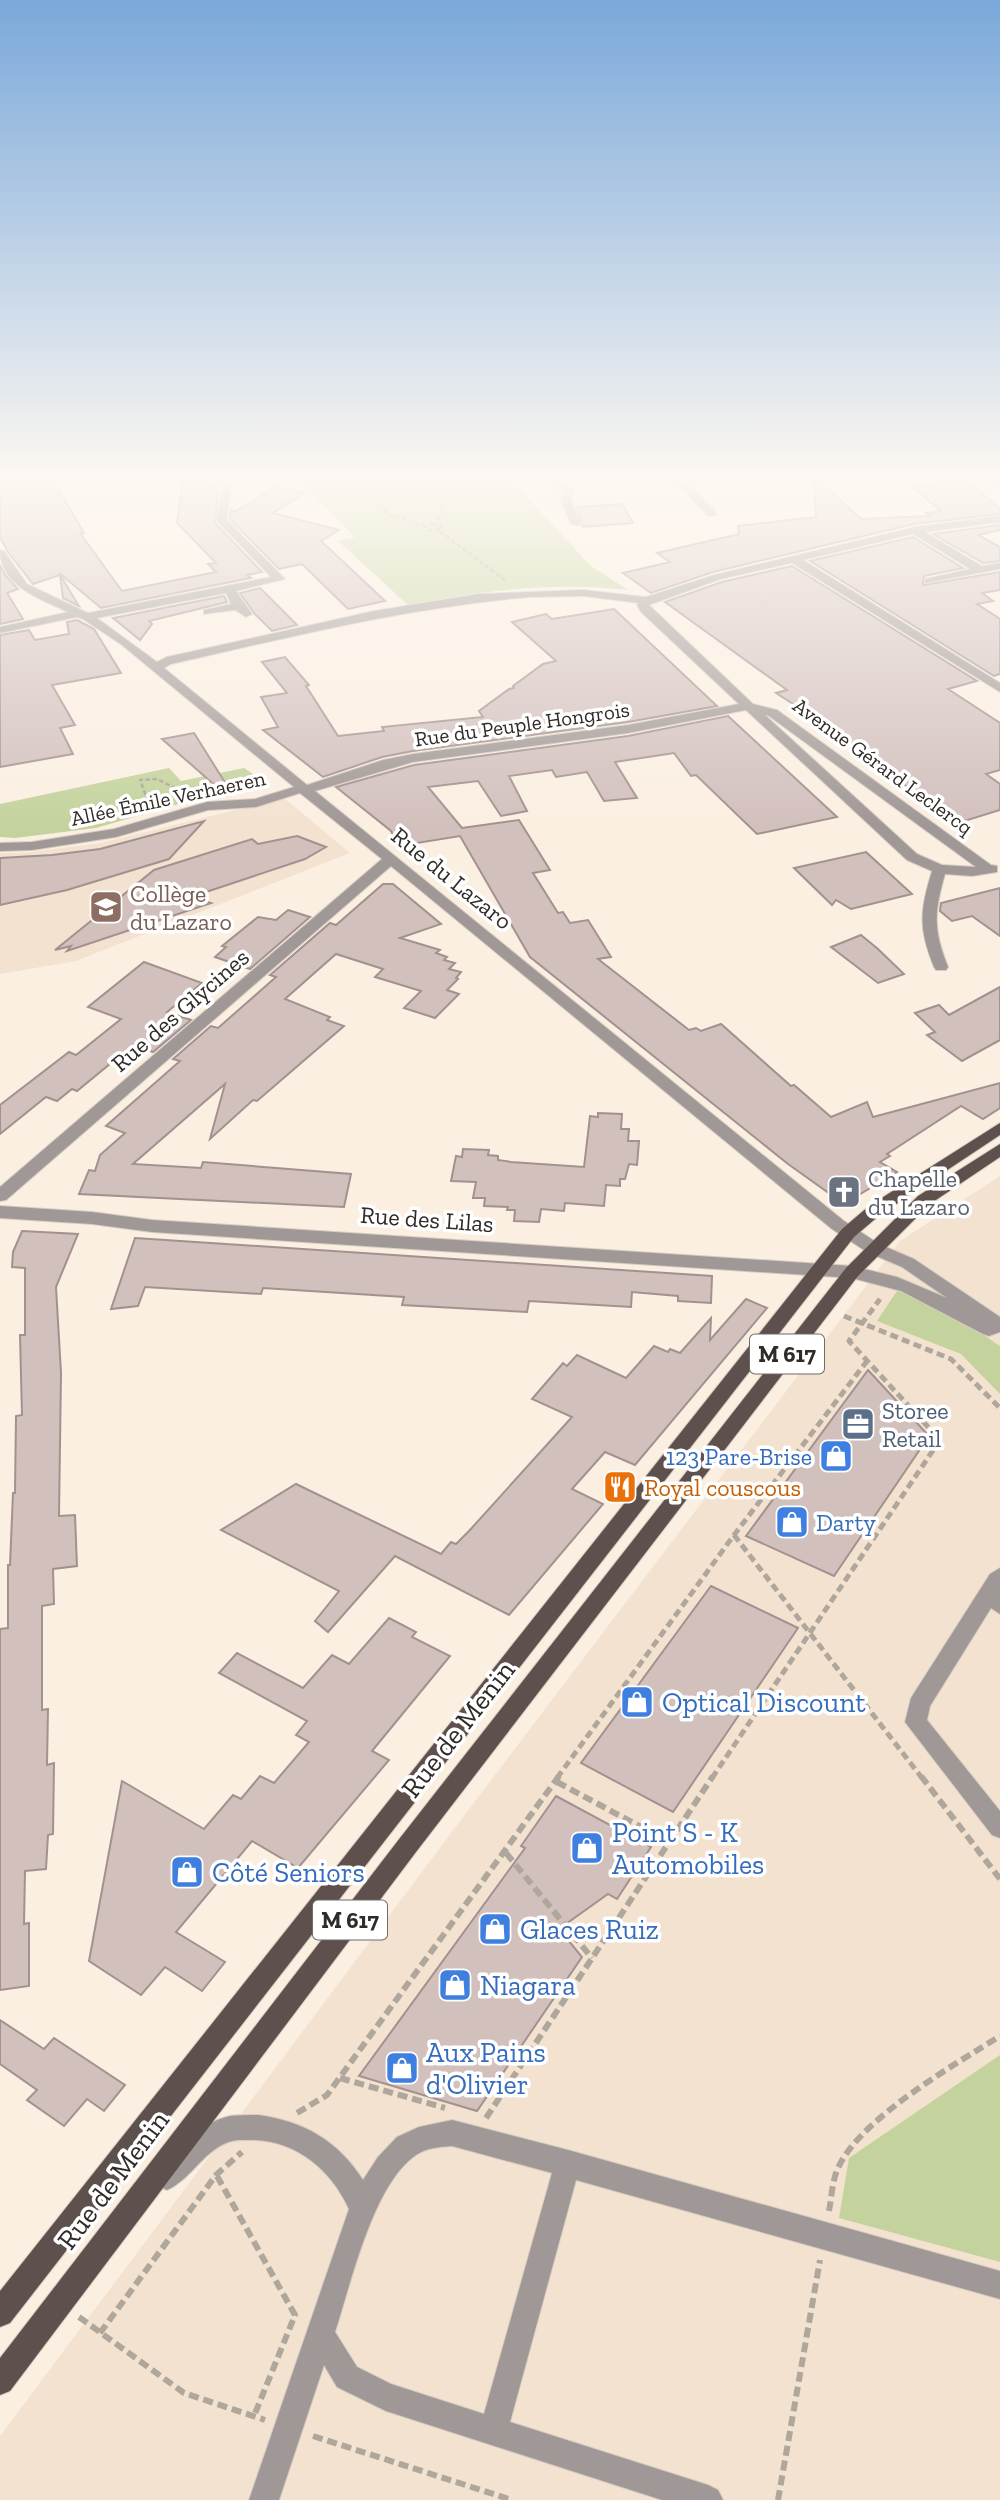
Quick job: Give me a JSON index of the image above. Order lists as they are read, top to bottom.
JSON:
{
  "streets": {
    "main road": ["M 617", "Rue de Menin"],
    "street": [
      "Rue du Peuple Hongrois",
      "Avenue Gérard Leclercq",
      "Allée Émile Verhaeren",
      "Rue du Lazaro",
      "Rue des Glycines",
      "Rue des Lilas"
    ]
  },
  "crossings": [
    ["Rue du Peuple Hongrois", "Avenue Gérard Leclercq"],
    ["Rue du Peuple Hongrois", "Allée Émile Verhaeren"],
    ["Rue du Peuple Hongrois", "Rue du Lazaro"],
    ["Allée Émile Verhaeren", "Rue du Lazaro"],
    ["Rue du Lazaro", "Rue des Glycines"],
    ["Rue du Lazaro", "Rue de Menin"],
    ["Rue des Lilas", "Rue de Menin"]
  ],
  "places": {
    "school or university": ["Collège du Lazaro"],
    "church": ["Chapelle du Lazaro"],
    "office": ["Storee Retail"],
    "shop": [
      "123 Pare-Brise",
      "Darty",
      "Optical Discount",
      "Point S - K Automobiles",
      "Côté Seniors",
      "Glaces Ruiz",
      "Niagara",
      "Aux Pains d'Olivier"
    ],
    "restaurant": ["Royal couscous"]
  }
}
